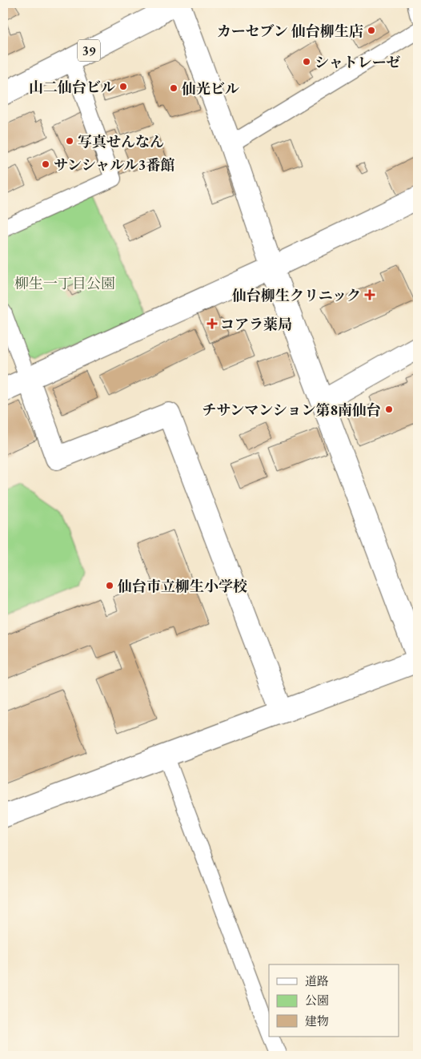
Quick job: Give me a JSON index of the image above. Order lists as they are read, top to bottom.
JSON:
{
  "streets": {
    "street": ["39"]
  },
  "parks": ["柳生一丁目公園"],
  "places": {
    "other": [
      "カーセブン 仙台柳生店",
      "シャトレーゼ",
      "山二仙台ビル",
      "仙光ビル",
      "写真せんなん",
      "サンシャルル3番館",
      "チサンマンション第8南仙台",
      "仙台市立柳生小学校"
    ],
    "health": ["仙台柳生クリニック", "コアラ薬局"]
  },
  "legend": ["道路", "公園", "建物"]
}
